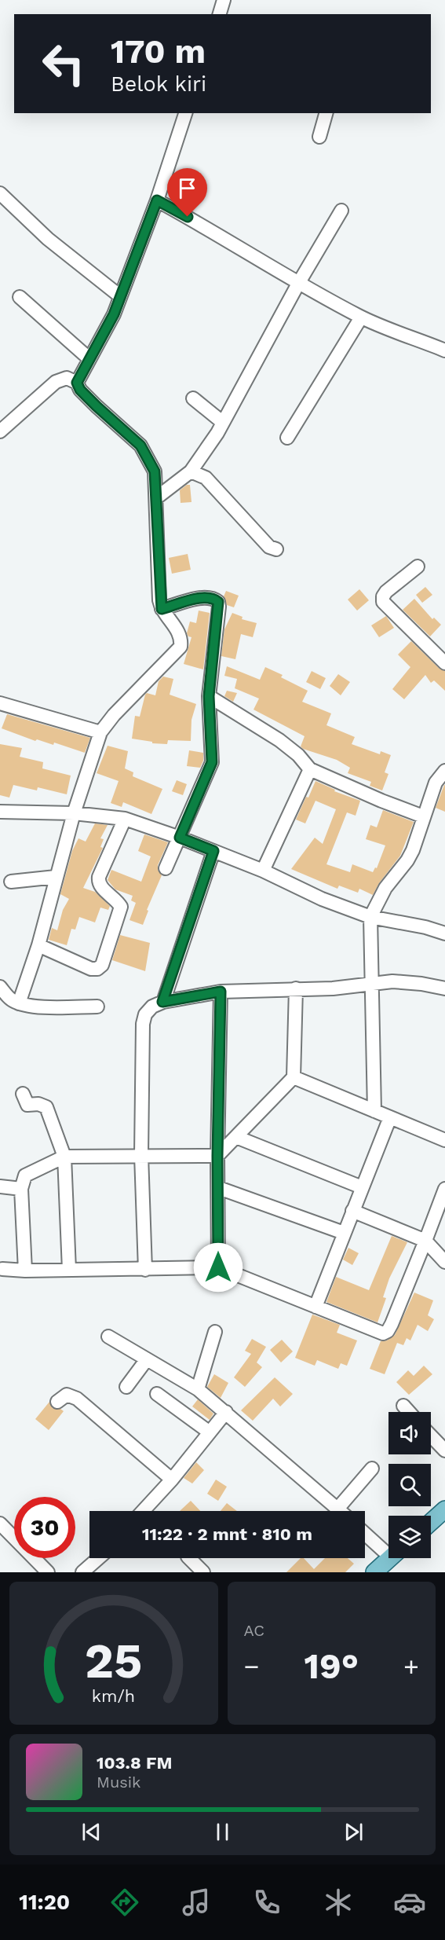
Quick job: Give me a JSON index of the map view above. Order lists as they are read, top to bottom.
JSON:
{
  "page": {
    "turn": ["170 m", "Belok kiri"],
    "limit": "30",
    "trip": "11:22 · 2 mnt · 810 m",
    "tile": "AC",
    "heat": ["−", "19°", "+"],
    "song": ["103.8 FM", "Musik"],
    "tabs": "11:20",
    "gauge": ["25", "km/h"]
  }
}
